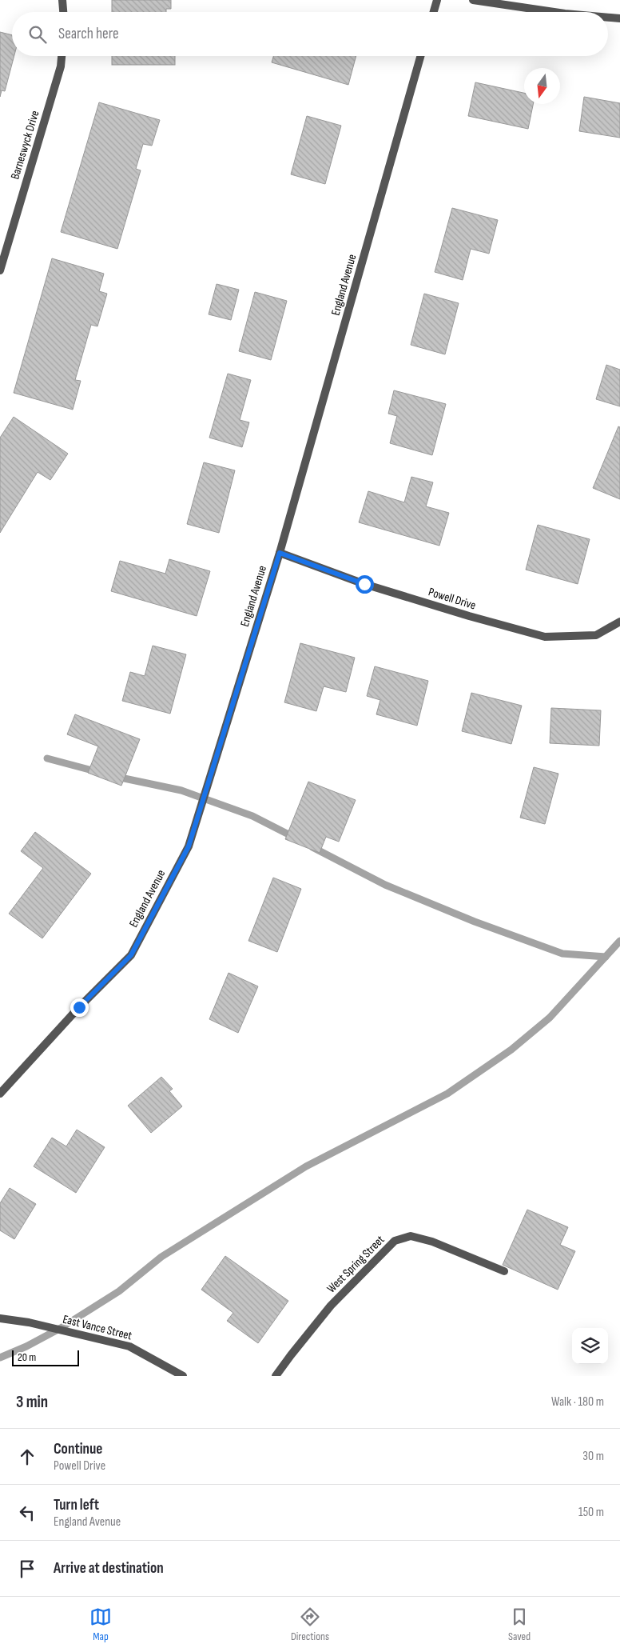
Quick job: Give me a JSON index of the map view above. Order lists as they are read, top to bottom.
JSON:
{
  "streets": {
    "street": [
      "Barneswyck Drive",
      "England Avenue",
      "Powell Drive",
      "West Spring Street",
      "East Vance Street"
    ]
  },
  "crossings": [
    ["England Avenue", "Powell Drive"]
  ],
  "scale_bar": "20 m",
  "north": "bottom",
  "page": {
    "search": "Search here",
    "scale": "20 m",
    "heading": ["3 min", "Walk · 180 m"],
    "list": [
      ["Continue", "Powell Drive", "30 m"],
      ["Turn left", "England Avenue", "150 m"],
      "Arrive at destination"
    ],
    "nav": ["Map", "Directions", "Saved"]
  }
}
